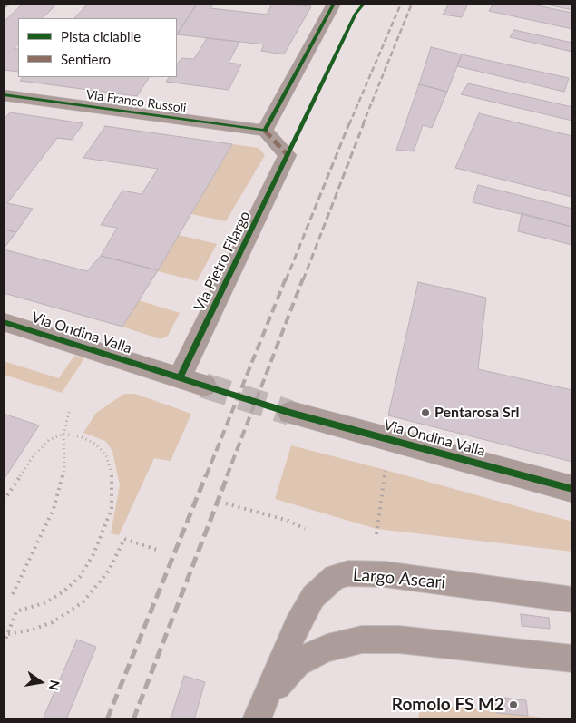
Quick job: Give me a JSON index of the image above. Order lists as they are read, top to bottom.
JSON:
{
  "streets": {
    "street": ["Via Franco Russoli", "Via Pietro Filargo", "Via Ondina Valla"],
    "lane": ["Largo Ascari"]
  },
  "crossings": [
    ["Via Franco Russoli", "Via Pietro Filargo"],
    ["Via Pietro Filargo", "Via Ondina Valla"]
  ],
  "places": ["Pentarosa Srl", "Romolo FS M2"],
  "legend": ["Pista ciclabile", "Sentiero"],
  "north": "right"
}
